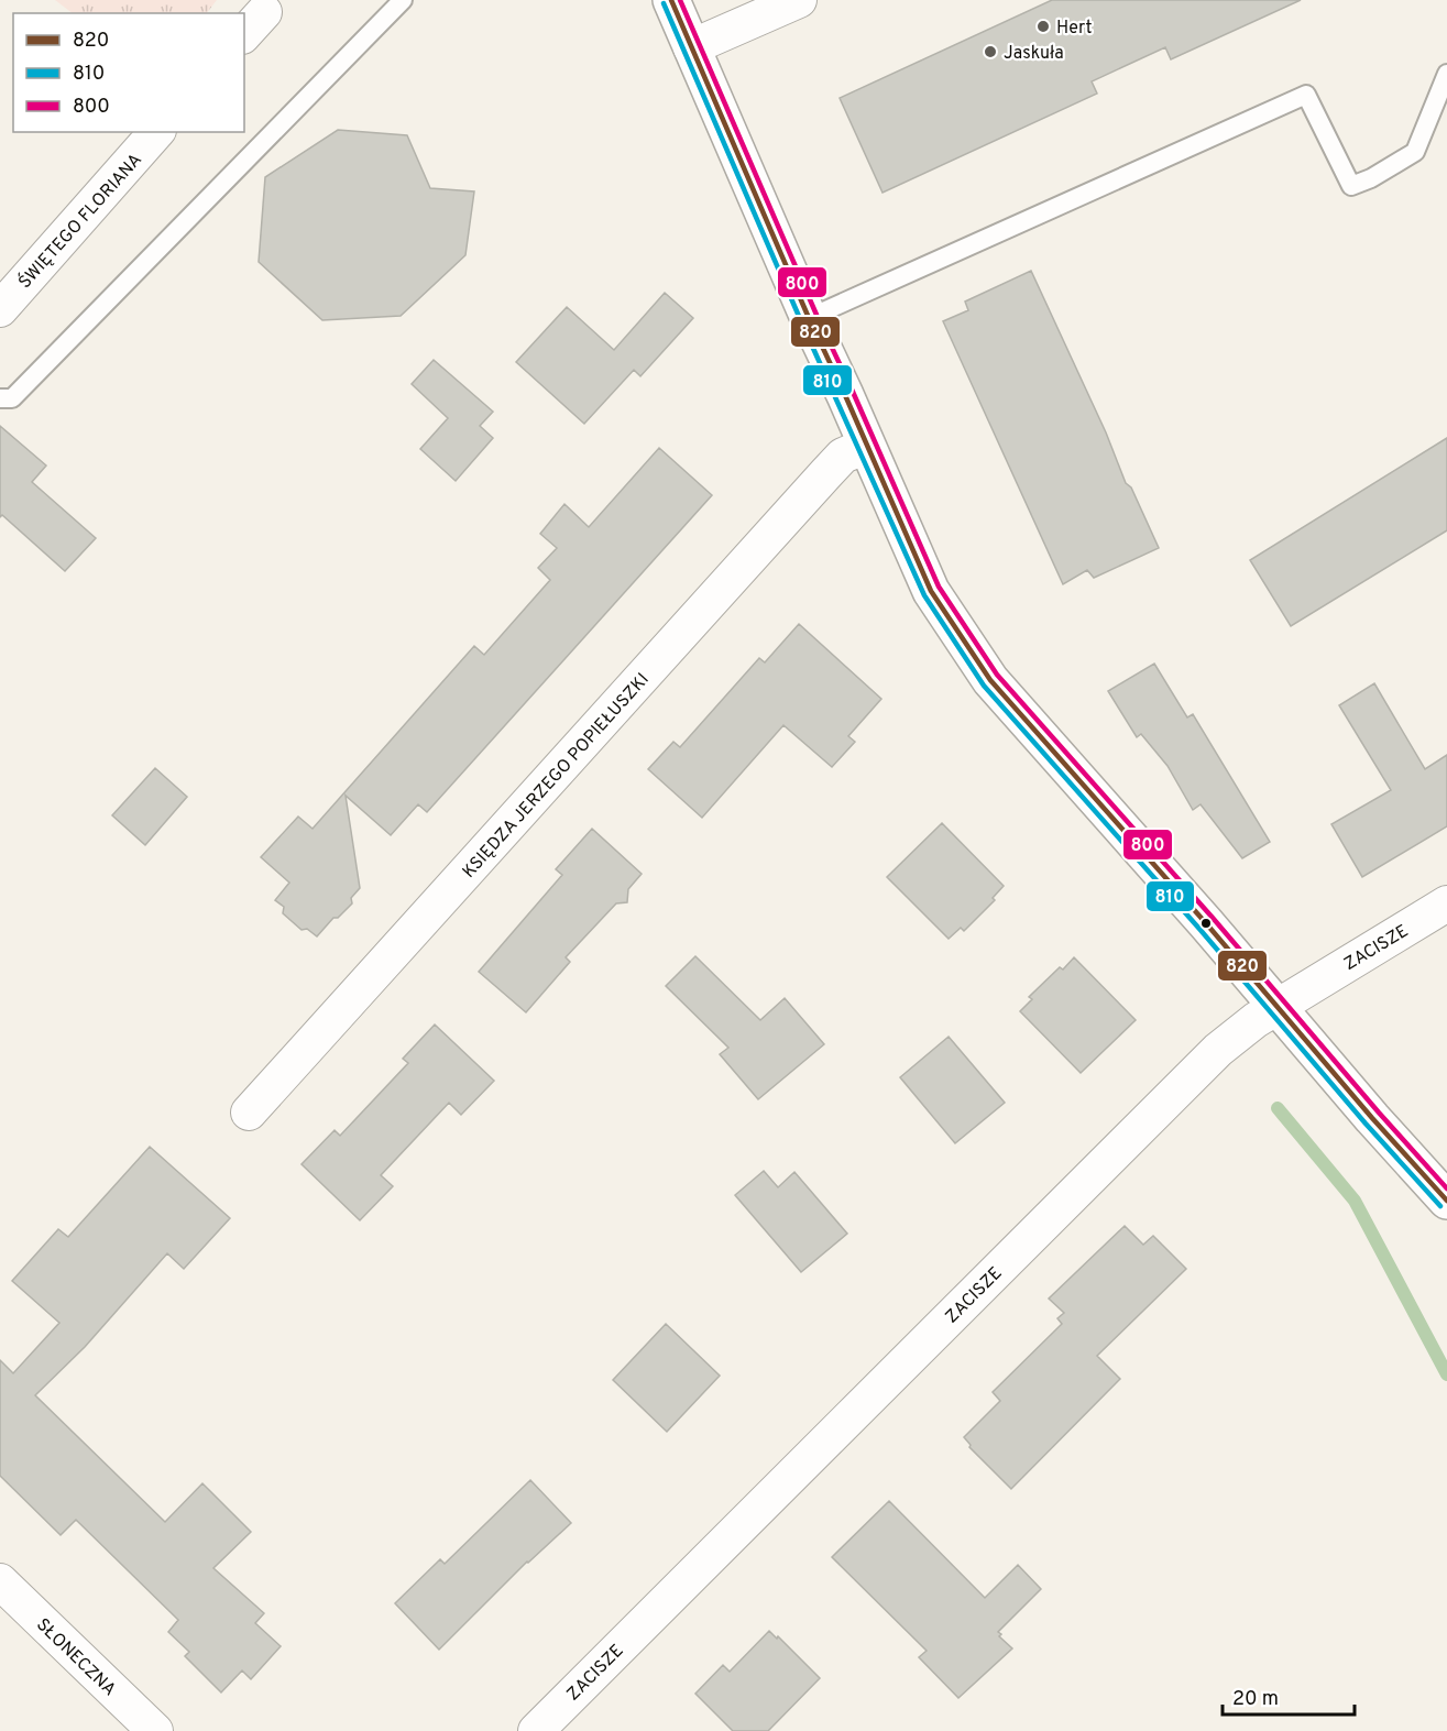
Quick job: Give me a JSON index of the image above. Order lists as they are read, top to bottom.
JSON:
{
  "streets": {
    "street": [
      "ŚWIĘTEGO FLORIANA",
      "KSIĘDZA JERZEGO POPIEŁUSZKI",
      "ZACISZE",
      "SŁONECZNA"
    ]
  },
  "places": ["Hert", "Jaskuła"],
  "lines": ["transit line 820", "transit line 800", "transit line 810"],
  "legend": ["820", "810", "800"],
  "scale_bar": "20 m"
}
